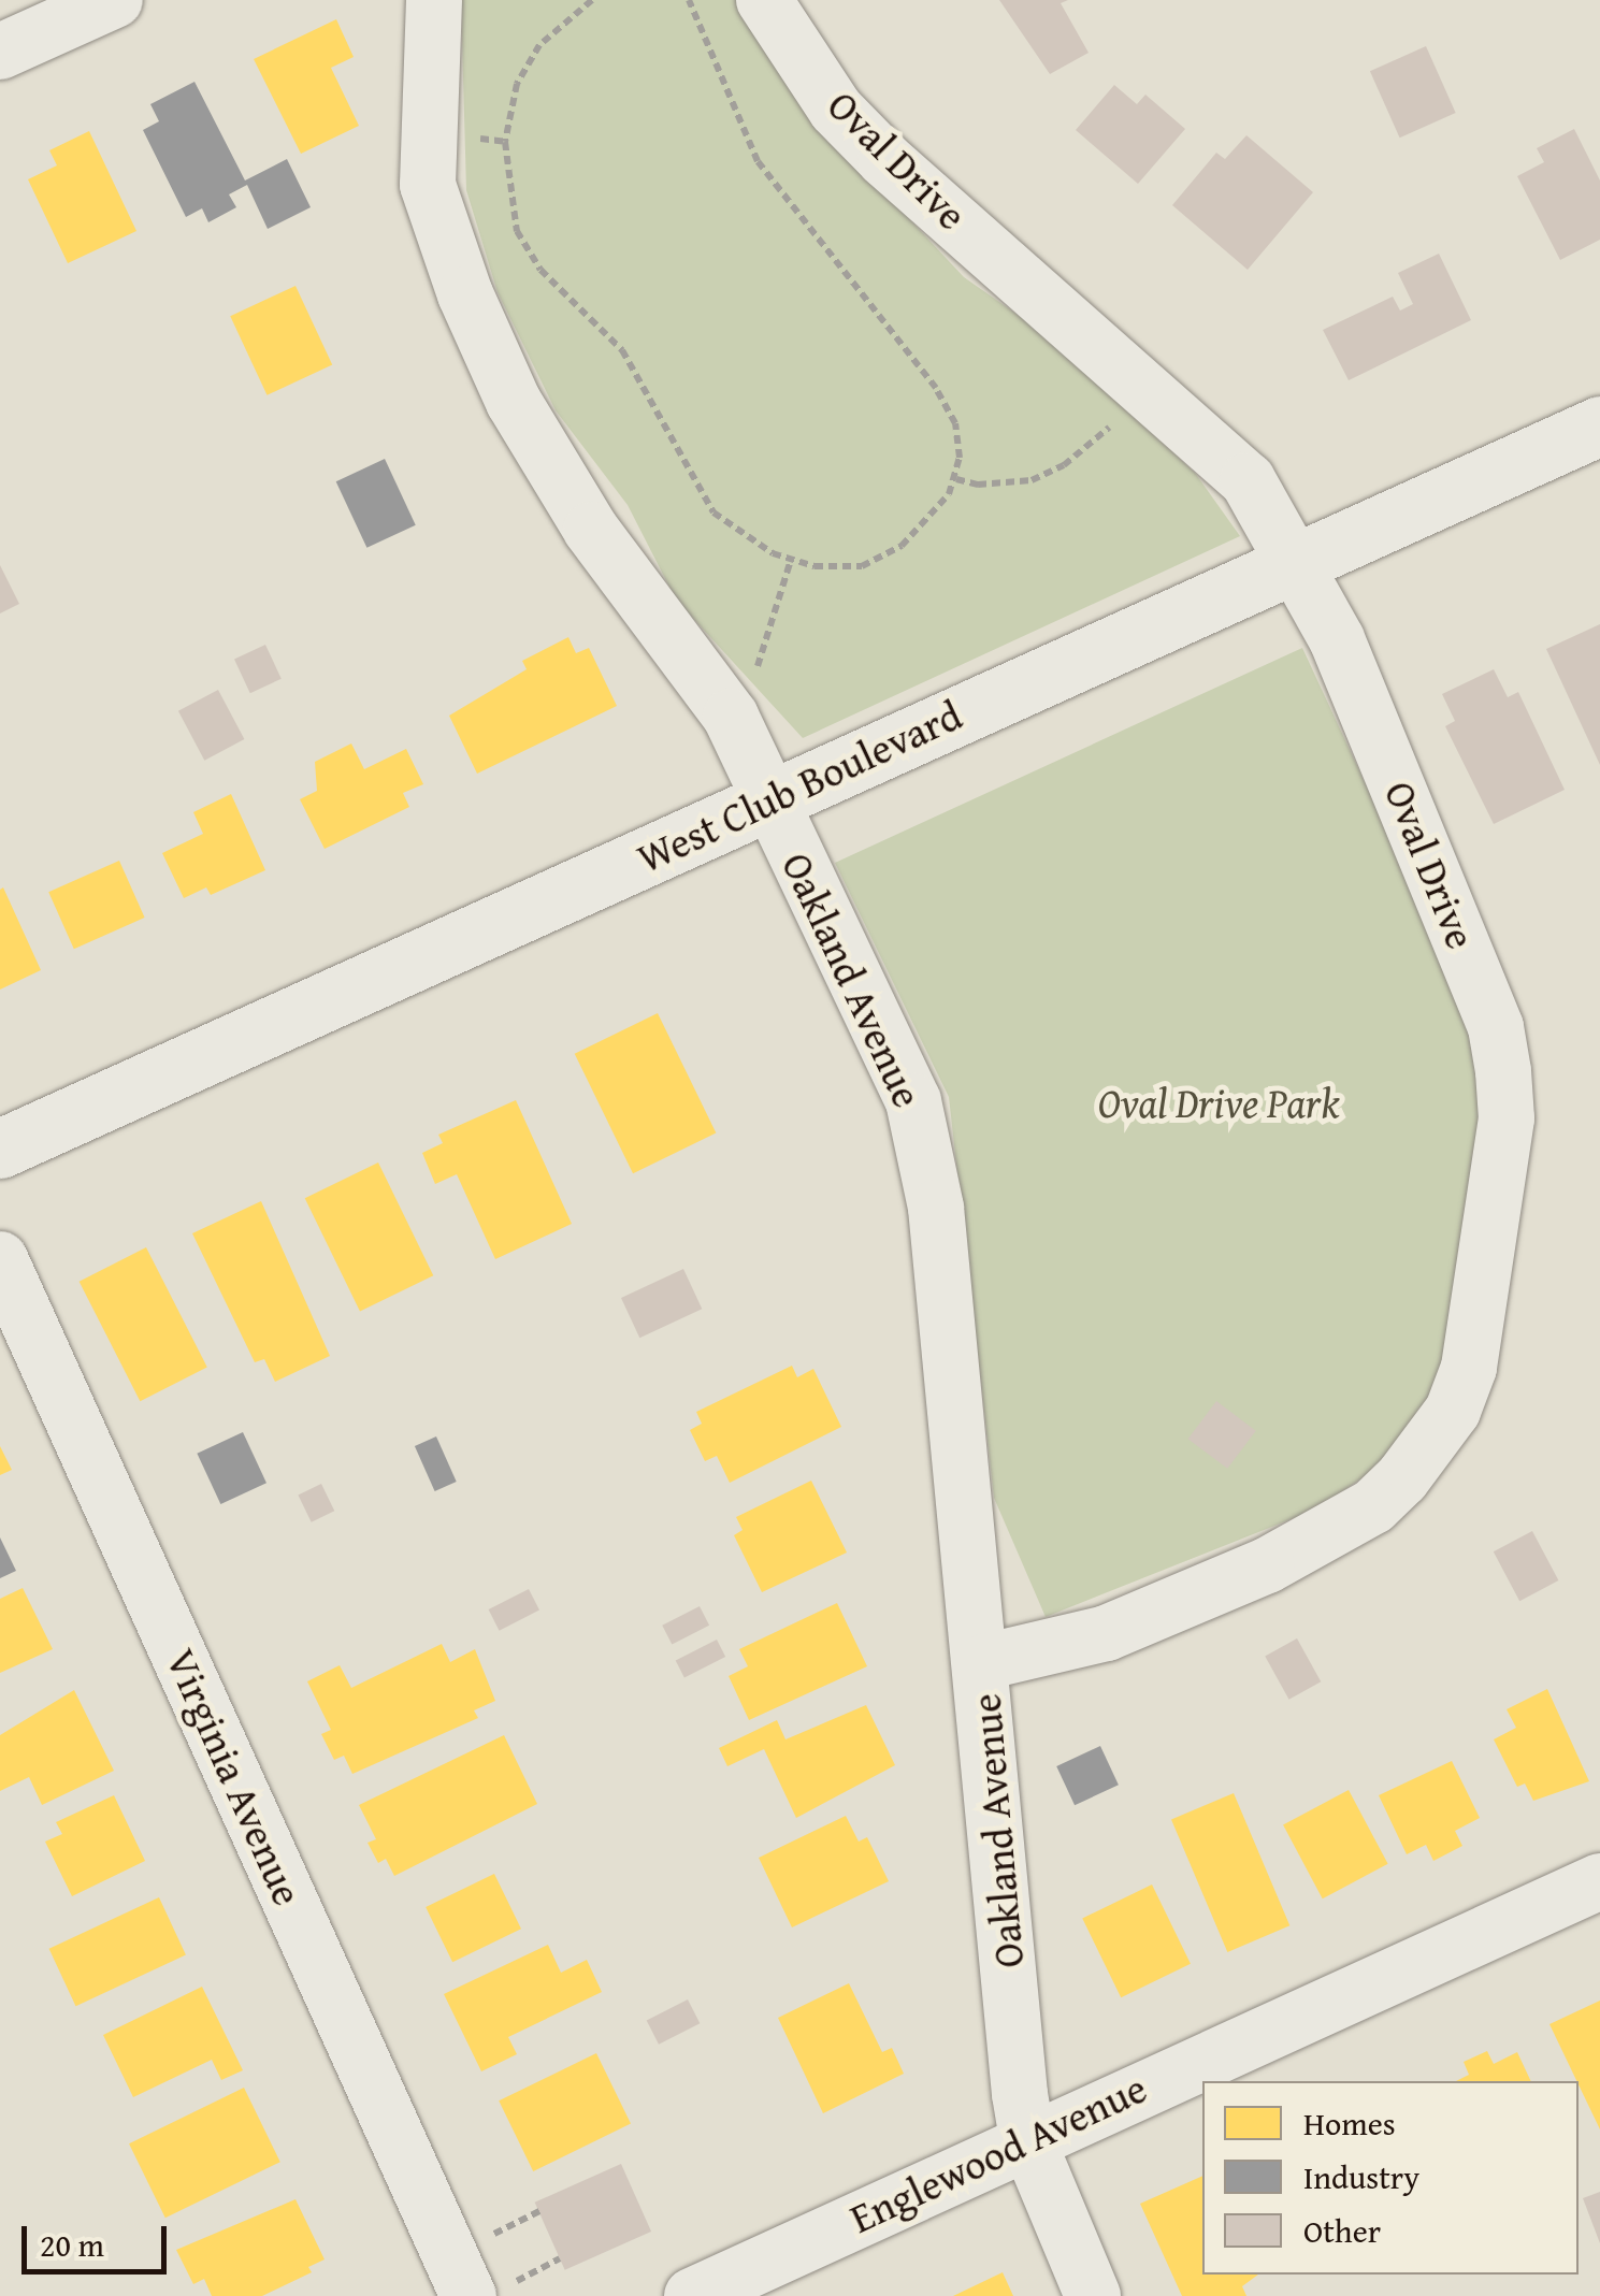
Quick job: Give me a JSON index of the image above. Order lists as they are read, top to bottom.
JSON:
{
  "streets": {
    "street": [
      "Oval Drive",
      "West Club Boulevard",
      "Oakland Avenue",
      "Virginia Avenue",
      "Englewood Avenue"
    ]
  },
  "crossings": [
    ["Oval Drive", "West Club Boulevard"],
    ["Oval Drive", "Oakland Avenue"],
    ["West Club Boulevard", "Oakland Avenue"],
    ["Oakland Avenue", "Englewood Avenue"]
  ],
  "parks": ["Oval Drive Park"],
  "legend": ["Homes", "Industry", "Other"],
  "scale_bar": "20 m"
}
